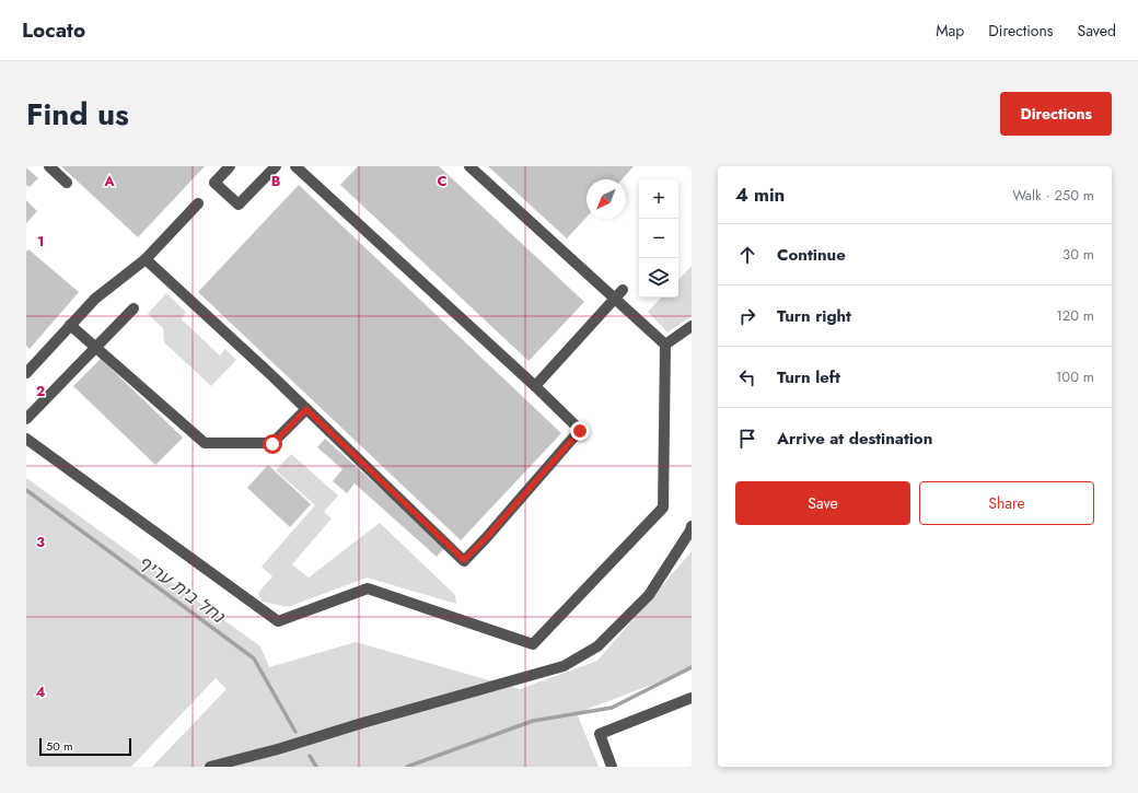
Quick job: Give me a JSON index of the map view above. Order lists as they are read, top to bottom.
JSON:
{
  "water": ["נחל בית עריף"],
  "scale_bar": "50 m",
  "north": "bottom left",
  "page": {
    "header": "Locato",
    "nav": ["Map", "Directions", "Saved"],
    "title": "Find us",
    "buttons": [
      "Directions",
      ["Save", "Share"]
    ],
    "heading": ["4 min", "Walk · 250 m"],
    "map_buttons": ["+", "−"],
    "list": [
      ["Continue", "30 m"],
      ["Turn right", "120 m"],
      ["Turn left", "100 m"],
      "Arrive at destination"
    ],
    "scale": "50 m"
  },
  "grid": {
    "columns": ["A", "B", "C"],
    "rows": [
      "1",
      "2",
      "3",
      "4"
    ]
  }
}
